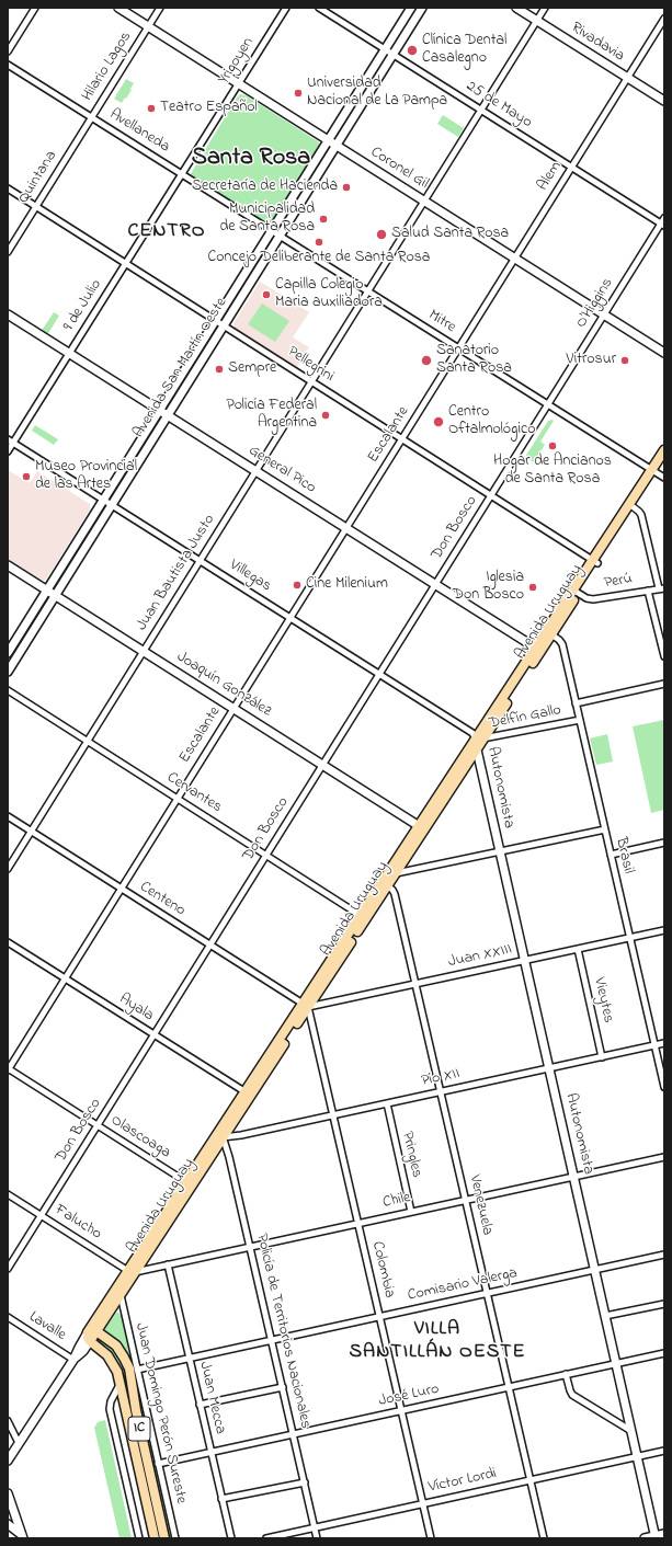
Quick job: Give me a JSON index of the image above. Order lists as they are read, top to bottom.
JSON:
{
  "streets": {
    "main road": [
      "Rivadavia",
      "Coronel Gil",
      "Avenida San Martín Oeste",
      "General Pico",
      "Avenida Uruguay",
      "Joaquín González",
      "Autonomista",
      "IC"
    ],
    "street": [
      "Yrigoyen",
      "Hilario Lagos",
      "25 de Mayo",
      "Avellaneda",
      "Alem",
      "Quintana",
      "O'Higgins",
      "9 de Julio",
      "Mitre",
      "Pellegrini",
      "Escalante",
      "Don Bosco",
      "Juan Bautista Justo",
      "Villegas",
      "Perú",
      "Delfín Gallo",
      "Cervantes",
      "Brasil",
      "Centeno",
      "Juan XXIII",
      "Vieytes",
      "Ayala",
      "Pío XII",
      "Olascoaga",
      "Pringles",
      "Chile",
      "Venezuela",
      "Falucho",
      "Colombia",
      "Comisario Valerga",
      "Lavalle",
      "Policía de Territorios Nacionales",
      "José Luro",
      "Juan Mecca",
      "Juan Domingo Perón Sureste",
      "Víctor Lordi"
    ]
  },
  "crossings": [
    ["Rivadavia", "Alem"],
    ["Rivadavia", "Juan Bautista Justo"],
    ["Yrigoyen", "Avellaneda"],
    ["Yrigoyen", "Coronel Gil"],
    ["Yrigoyen", "9 de Julio"],
    ["Hilario Lagos", "Avellaneda"],
    ["Hilario Lagos", "Coronel Gil"],
    ["Hilario Lagos", "Quintana"],
    ["25 de Mayo", "Alem"],
    ["25 de Mayo", "O'Higgins"],
    ["25 de Mayo", "Avenida San Martín Oeste"],
    ["25 de Mayo", "Juan Bautista Justo"],
    ["Avellaneda", "Quintana"],
    ["Avellaneda", "9 de Julio"],
    ["Avellaneda", "Mitre"],
    ["Avellaneda", "Avenida San Martín Oeste"],
    ["Coronel Gil", "Alem"],
    ["Coronel Gil", "O'Higgins"],
    ["Coronel Gil", "Avenida San Martín Oeste"],
    ["Coronel Gil", "Juan Bautista Justo"],
    ["Alem", "Mitre"],
    ["Alem", "Escalante"],
    ["Quintana", "Pellegrini"],
    ["O'Higgins", "Mitre"],
    ["O'Higgins", "Don Bosco"],
    ["9 de Julio", "Pellegrini"],
    ["9 de Julio", "General Pico"],
    ["9 de Julio", "Villegas"],
    ["Mitre", "Avenida San Martín Oeste"],
    ["Mitre", "Escalante"],
    ["Mitre", "Don Bosco"],
    ["Mitre", "Juan Bautista Justo"],
    ["Mitre", "Avenida Uruguay"],
    ["Pellegrini", "Avenida San Martín Oeste"],
    ["Pellegrini", "Escalante"],
    ["Pellegrini", "Don Bosco"],
    ["Pellegrini", "Juan Bautista Justo"],
    ["Pellegrini", "Avenida Uruguay"],
    ["Avenida San Martín Oeste", "General Pico"],
    ["Avenida San Martín Oeste", "Villegas"],
    ["Avenida San Martín Oeste", "Joaquín González"],
    ["Escalante", "General Pico"],
    ["Escalante", "Villegas"],
    ["Escalante", "Joaquín González"],
    ["Escalante", "Cervantes"],
    ["Escalante", "Centeno"],
    ["Escalante", "Ayala"],
    ["Escalante", "Olascoaga"],
    ["General Pico", "Don Bosco"],
    ["General Pico", "Juan Bautista Justo"],
    ["General Pico", "Avenida Uruguay"],
    ["Don Bosco", "Villegas"],
    ["Don Bosco", "Joaquín González"],
    ["Don Bosco", "Cervantes"],
    ["Don Bosco", "Centeno"],
    ["Don Bosco", "Ayala"],
    ["Don Bosco", "Olascoaga"],
    ["Don Bosco", "Falucho"],
    ["Juan Bautista Justo", "Villegas"],
    ["Juan Bautista Justo", "Joaquín González"],
    ["Juan Bautista Justo", "Cervantes"],
    ["Juan Bautista Justo", "Centeno"],
    ["Villegas", "Avenida Uruguay"],
    ["Villegas", "Delfín Gallo"],
    ["Perú", "Avenida Uruguay"],
    ["Avenida Uruguay", "Joaquín González"],
    ["Avenida Uruguay", "Delfín Gallo"],
    ["Avenida Uruguay", "Autonomista"],
    ["Avenida Uruguay", "Cervantes"],
    ["Avenida Uruguay", "Brasil"],
    ["Avenida Uruguay", "Centeno"],
    ["Avenida Uruguay", "Juan XXIII"],
    ["Avenida Uruguay", "Ayala"],
    ["Avenida Uruguay", "Pío XII"],
    ["Avenida Uruguay", "Olascoaga"],
    ["Avenida Uruguay", "Chile"],
    ["Avenida Uruguay", "Venezuela"],
    ["Avenida Uruguay", "Falucho"],
    ["Avenida Uruguay", "Colombia"],
    ["Avenida Uruguay", "Lavalle"],
    ["Avenida Uruguay", "Policía de Territorios Nacionales"],
    ["Avenida Uruguay", "Juan Domingo Perón Sureste"],
    ["Avenida Uruguay", "IC"],
    ["Delfín Gallo", "Brasil"],
    ["Autonomista", "Juan XXIII"],
    ["Autonomista", "Pío XII"],
    ["Autonomista", "Chile"],
    ["Autonomista", "Comisario Valerga"],
    ["Autonomista", "José Luro"],
    ["Autonomista", "Víctor Lordi"],
    ["Brasil", "Juan XXIII"],
    ["Brasil", "Pío XII"],
    ["Centeno", "Juan XXIII"],
    ["Centeno", "Colombia"],
    ["Juan XXIII", "Vieytes"],
    ["Juan XXIII", "Venezuela"],
    ["Juan XXIII", "Colombia"],
    ["Vieytes", "Pío XII"],
    ["Pío XII", "Pringles"],
    ["Pío XII", "Venezuela"],
    ["Pío XII", "Colombia"],
    ["Pío XII", "Policía de Territorios Nacionales"],
    ["Pringles", "Chile"],
    ["Chile", "Venezuela"],
    ["Chile", "Falucho"],
    ["Chile", "Colombia"],
    ["Chile", "Policía de Territorios Nacionales"],
    ["Chile", "Juan Mecca"],
    ["Venezuela", "Comisario Valerga"],
    ["Venezuela", "José Luro"],
    ["Venezuela", "Víctor Lordi"],
    ["Colombia", "Comisario Valerga"],
    ["Colombia", "José Luro"],
    ["Colombia", "Víctor Lordi"],
    ["Comisario Valerga", "Policía de Territorios Nacionales"],
    ["Comisario Valerga", "Juan Mecca"],
    ["Comisario Valerga", "Juan Domingo Perón Sureste"],
    ["Policía de Territorios Nacionales", "José Luro"],
    ["Policía de Territorios Nacionales", "Víctor Lordi"],
    ["José Luro", "Juan Mecca"],
    ["José Luro", "Juan Domingo Perón Sureste"]
  ],
  "districts": ["Santa Rosa", "CENTRO", "VILLA SANTILLÁN OESTE"],
  "places": [
    "Clínica Dental Casalegno",
    "Universidad Nacional de La Pampa",
    "Teatro Español",
    "Secretaría de Hacienda",
    "Municipalidad de Santa Rosa",
    "Salud Santa Rosa",
    "Concejo Deliberante de Santa Rosa",
    "Capilla Colegio Maria auxiliadora",
    "Sanatorio Santa Rosa",
    "Vitrosur",
    "Sempre",
    "Policía Federal Argentina",
    "Centro Oftalmológico",
    "Hogar de Ancianos de Santa Rosa",
    "Museo Provincial de las Artes",
    "Cine Milenium",
    "Iglesia Don Bosco"
  ]
}
